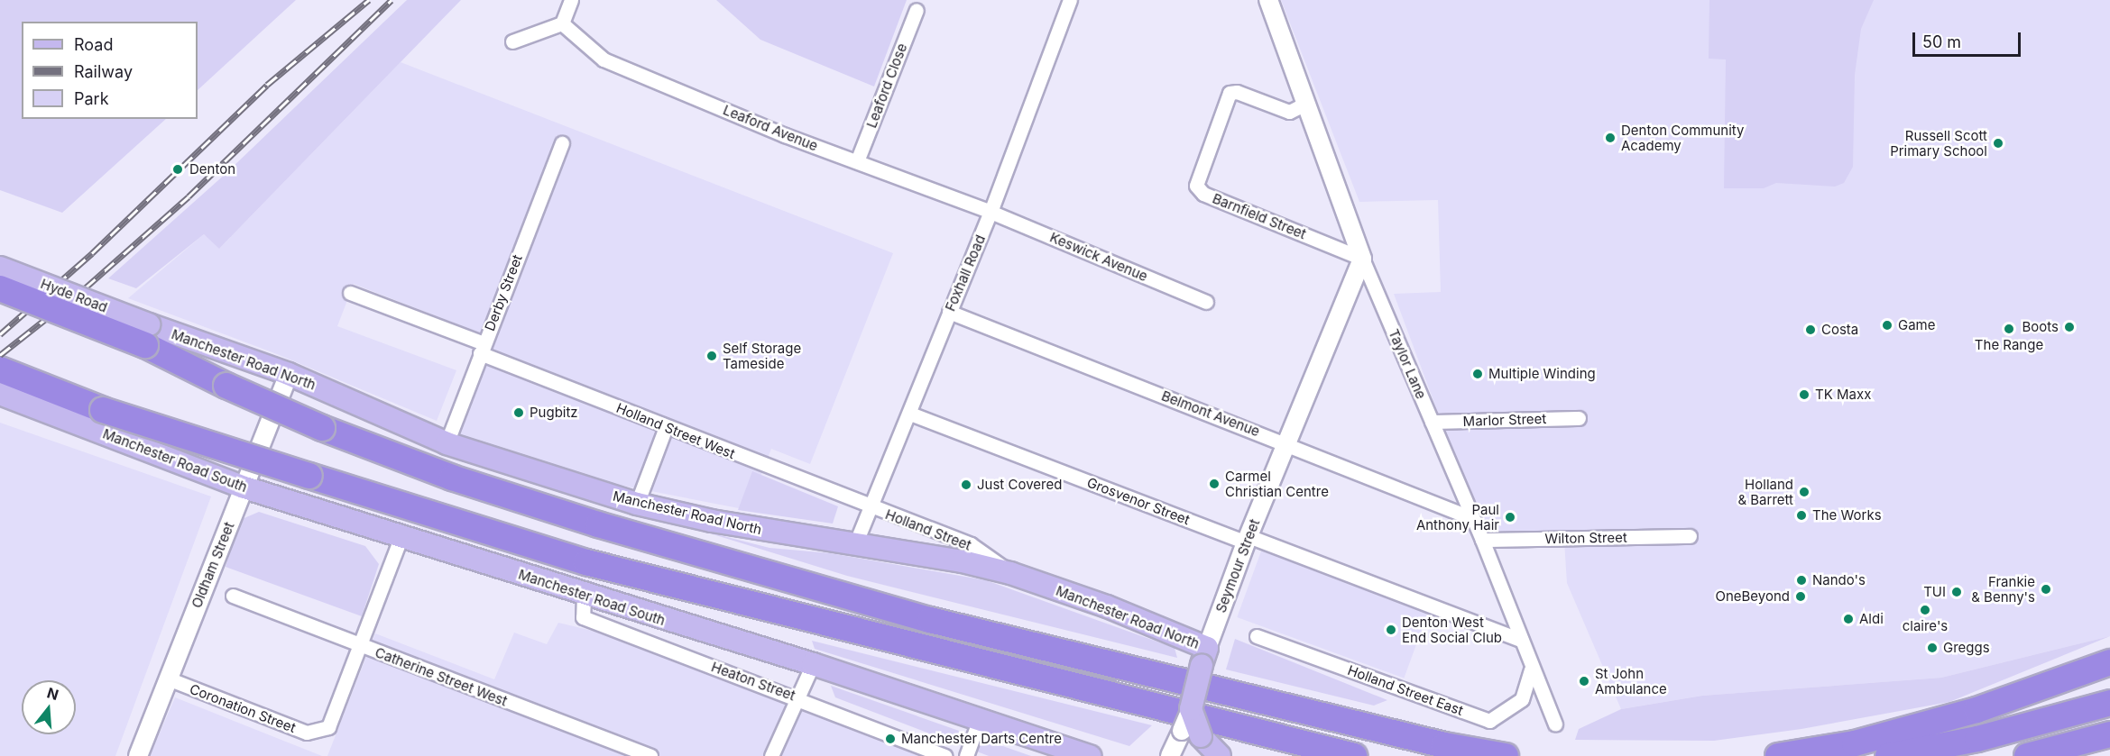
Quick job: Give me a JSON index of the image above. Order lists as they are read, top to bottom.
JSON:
{
  "streets": {
    "main road": [
      "Hyde Road",
      "Manchester Road North",
      "Manchester Road South",
      "Seymour Street"
    ],
    "street": [
      "Leaford Close",
      "Leaford Avenue",
      "Barnfield Street",
      "Keswick Avenue",
      "Foxhall Road",
      "Derby Street",
      "Taylor Lane",
      "Belmont Avenue",
      "Marlor Street",
      "Holland Street West",
      "Grosvenor Street",
      "Holland Street",
      "Wilton Street",
      "Oldham Street",
      "Catherine Street West",
      "Heaton Street",
      "Holland Street East",
      "Coronation Street"
    ]
  },
  "crossings": [
    ["Leaford Close", "Leaford Avenue"],
    ["Leaford Avenue", "Keswick Avenue"],
    ["Leaford Avenue", "Foxhall Road"],
    ["Barnfield Street", "Taylor Lane"],
    ["Barnfield Street", "Seymour Street"],
    ["Keswick Avenue", "Foxhall Road"],
    ["Foxhall Road", "Manchester Road North"],
    ["Foxhall Road", "Belmont Avenue"],
    ["Foxhall Road", "Holland Street West"],
    ["Foxhall Road", "Grosvenor Street"],
    ["Foxhall Road", "Holland Street"],
    ["Derby Street", "Manchester Road North"],
    ["Derby Street", "Holland Street West"],
    ["Hyde Road", "Manchester Road North"],
    ["Manchester Road North", "Holland Street"],
    ["Manchester Road North", "Oldham Street"],
    ["Manchester Road North", "Seymour Street"],
    ["Taylor Lane", "Belmont Avenue"],
    ["Taylor Lane", "Marlor Street"],
    ["Taylor Lane", "Grosvenor Street"],
    ["Taylor Lane", "Wilton Street"],
    ["Taylor Lane", "Seymour Street"],
    ["Taylor Lane", "Holland Street East"],
    ["Belmont Avenue", "Seymour Street"],
    ["Holland Street West", "Holland Street"],
    ["Manchester Road South", "Oldham Street"],
    ["Manchester Road South", "Heaton Street"],
    ["Grosvenor Street", "Seymour Street"],
    ["Oldham Street", "Coronation Street"],
    ["Catherine Street West", "Coronation Street"]
  ],
  "places": [
    "Denton Community Academy",
    "Russell Scott Primary School",
    "Denton",
    "Game",
    "Boots",
    "The Range",
    "Costa",
    "Self Storage Tameside",
    "Multiple Winding",
    "TK Maxx",
    "Pugbitz",
    "Carmel Christian Centre",
    "Just Covered",
    "Holland & Barrett",
    "The Works",
    "Paul Anthony Hair",
    "Nando's",
    "Frankie & Benny's",
    "TUI",
    "OneBeyond",
    "claire's",
    "Aldi",
    "Denton West End Social Club",
    "Greggs",
    "St John Ambulance",
    "Manchester Darts Centre"
  ],
  "legend": ["Road", "Railway", "Park"],
  "scale_bar": "50 m",
  "north": "top"
}
